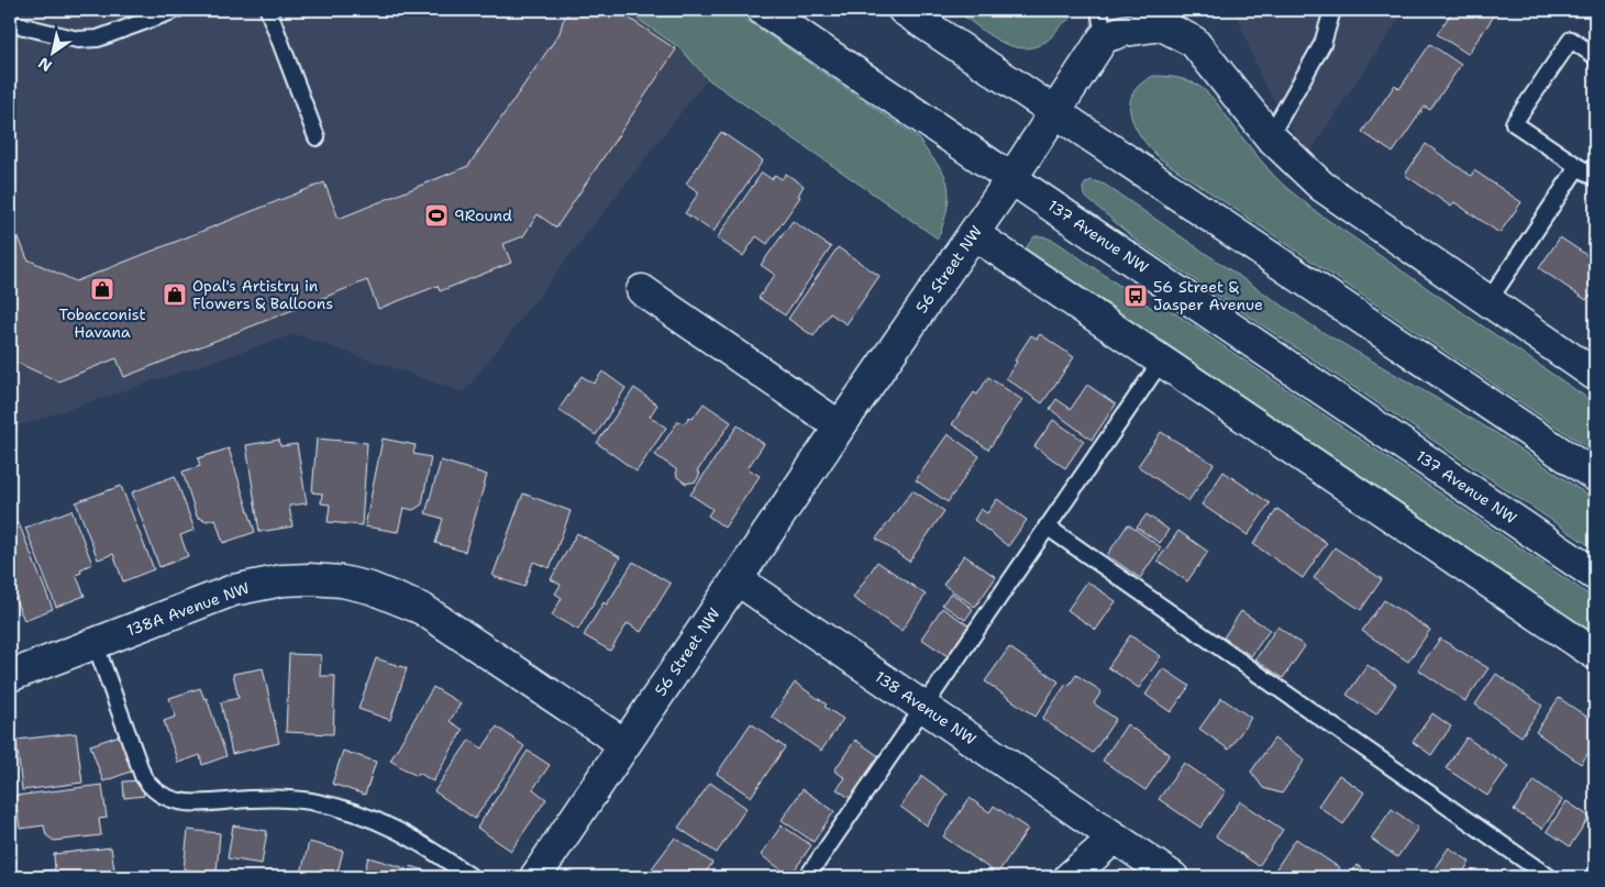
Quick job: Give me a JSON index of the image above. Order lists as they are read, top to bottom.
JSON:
{
  "streets": {
    "street": [
      "137 Avenue NW",
      "56 Street NW",
      "138A Avenue NW",
      "138 Avenue NW"
    ]
  },
  "crossings": [
    ["137 Avenue NW", "56 Street NW"],
    ["56 Street NW", "138A Avenue NW"],
    ["56 Street NW", "138 Avenue NW"]
  ],
  "places": {
    "sports": ["9Round"],
    "shop": ["Tobacconist Havana", "Opal's Artistry in Flowers & Balloons"],
    "bus stop": ["56 Street & Jasper Avenue"]
  },
  "north": "bottom left"
}
